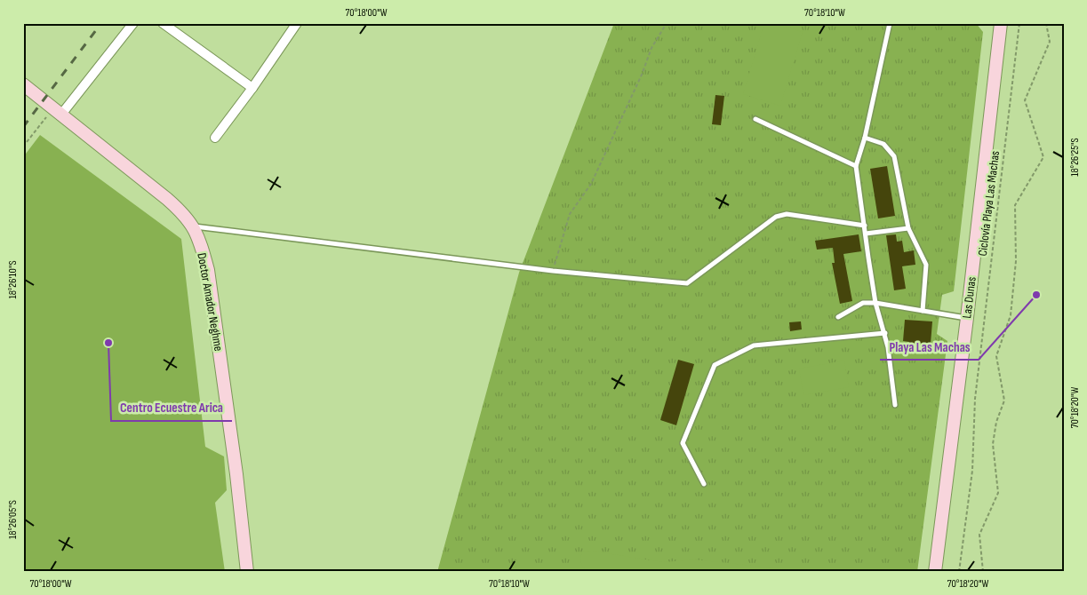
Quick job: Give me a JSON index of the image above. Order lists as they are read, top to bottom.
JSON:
{
  "streets": {
    "main road": ["Las Dunas", "Doctor Amador Neghme"],
    "path": ["Ciclovía Playa Las Machas"]
  },
  "places": ["Playa Las Machas", "Centro Ecuestre Arica"],
  "coordinates": [
    "70°18'00\"W",
    "70°18'10\"W",
    "18°26'25\"S",
    "18°26'10\"S",
    "70°18'20\"W",
    "18°26'05\"S"
  ]
}
